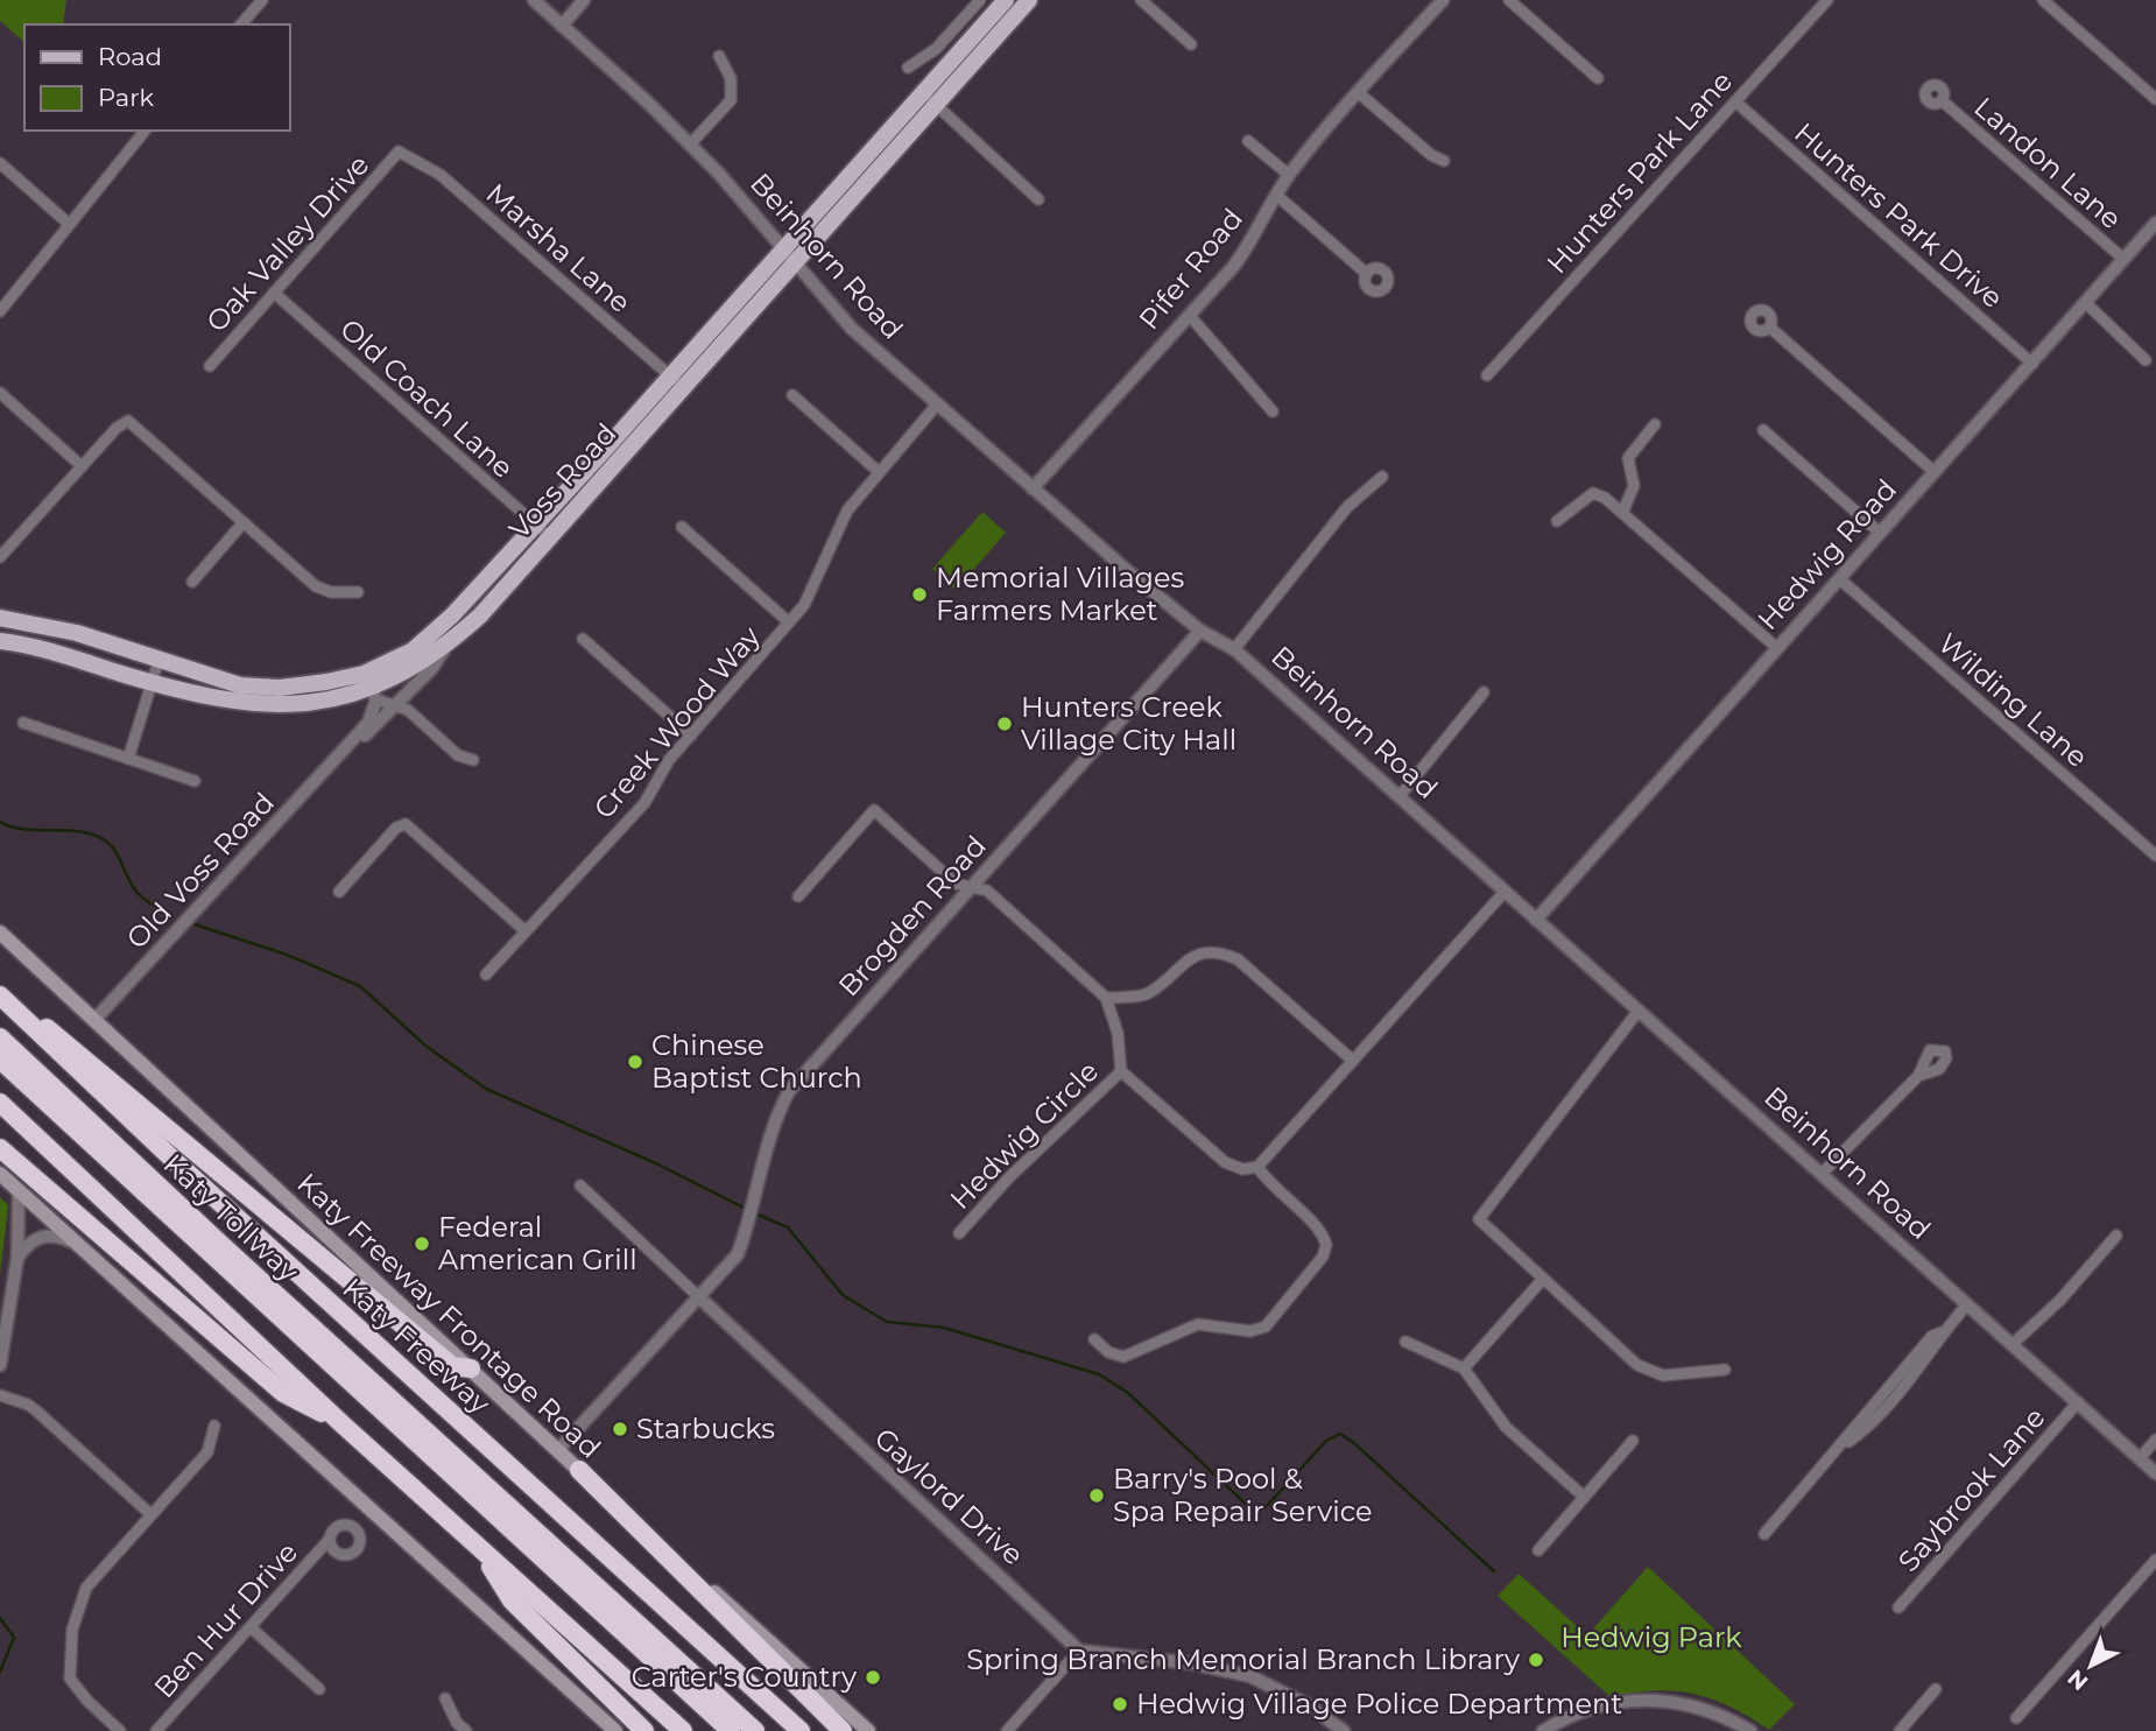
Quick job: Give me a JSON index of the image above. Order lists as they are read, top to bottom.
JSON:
{
  "streets": {
    "highway": ["Katy Tollway", "Katy Freeway"],
    "main road": ["Voss Road", "Katy Freeway Frontage Road"],
    "street": [
      "Landon Lane",
      "Hunters Park Lane",
      "Hunters Park Drive",
      "Oak Valley Drive",
      "Marsha Lane",
      "Beinhorn Road",
      "Pifer Road",
      "Old Coach Lane",
      "Hedwig Road",
      "Wilding Lane",
      "Creek Wood Way",
      "Old Voss Road",
      "Brogden Road",
      "Hedwig Circle",
      "Saybrook Lane",
      "Gaylord Drive",
      "Ben Hur Drive"
    ]
  },
  "crossings": [
    ["Landon Lane", "Hedwig Road"],
    ["Hunters Park Lane", "Hunters Park Drive"],
    ["Hunters Park Drive", "Hedwig Road"],
    ["Oak Valley Drive", "Marsha Lane"],
    ["Oak Valley Drive", "Old Coach Lane"],
    ["Marsha Lane", "Voss Road"],
    ["Beinhorn Road", "Pifer Road"],
    ["Beinhorn Road", "Voss Road"],
    ["Beinhorn Road", "Hedwig Road"],
    ["Beinhorn Road", "Creek Wood Way"],
    ["Beinhorn Road", "Brogden Road"],
    ["Beinhorn Road", "Saybrook Lane"],
    ["Old Coach Lane", "Voss Road"],
    ["Voss Road", "Old Voss Road"],
    ["Hedwig Road", "Wilding Lane"],
    ["Old Voss Road", "Katy Freeway Frontage Road"],
    ["Brogden Road", "Katy Freeway Frontage Road"],
    ["Brogden Road", "Gaylord Drive"]
  ],
  "parks": ["Hedwig Park"],
  "places": [
    "Memorial Villages Farmers Market",
    "Hunters Creek Village City Hall",
    "Chinese Baptist Church",
    "Federal American Grill",
    "Starbucks",
    "Barry's Pool & Spa Repair Service",
    "Spring Branch Memorial Branch Library",
    "Carter's Country",
    "Hedwig Village Police Department"
  ],
  "legend": ["Road", "Park"],
  "north": "bottom left"
}
